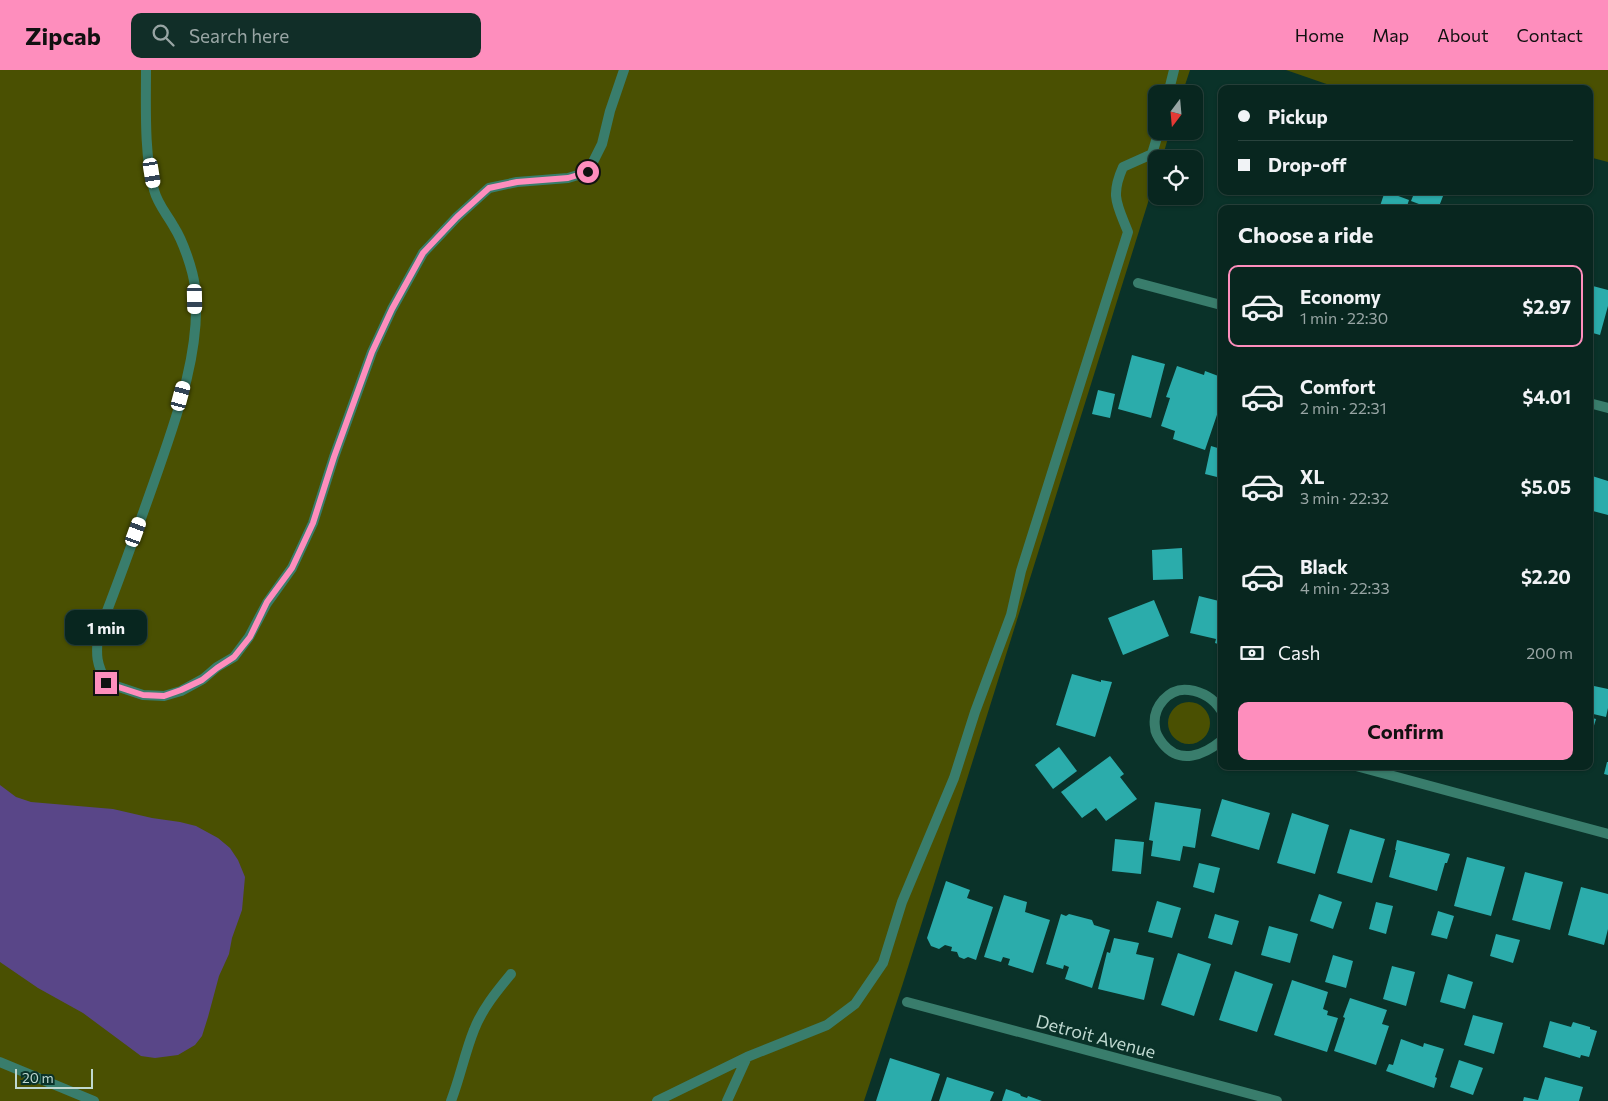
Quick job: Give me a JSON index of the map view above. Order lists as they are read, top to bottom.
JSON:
{
  "streets": {
    "street": ["Detroit Avenue"]
  },
  "scale_bar": "20 m",
  "north": "bottom",
  "page": {
    "header": "Zipcab",
    "search": "Search here",
    "nav": [
      "Home",
      "Map",
      "About",
      "Contact"
    ],
    "banner": ["Pickup", "Drop-off"],
    "heading": "Choose a ride",
    "list": [
      {
        "name": "Economy",
        "note": "1 min · 22:30",
        "value": "$2.97"
      },
      {
        "name": "Comfort",
        "note": "2 min · 22:31",
        "value": "$4.01"
      },
      {
        "name": "XL",
        "note": "3 min · 22:32",
        "value": "$5.05"
      },
      {
        "name": "Black",
        "note": "4 min · 22:33",
        "value": "$2.20"
      }
    ],
    "bubble": "1 min",
    "pay": ["Cash", "200 m"],
    "buttons": "Confirm",
    "scale": "20 m"
  }
}
